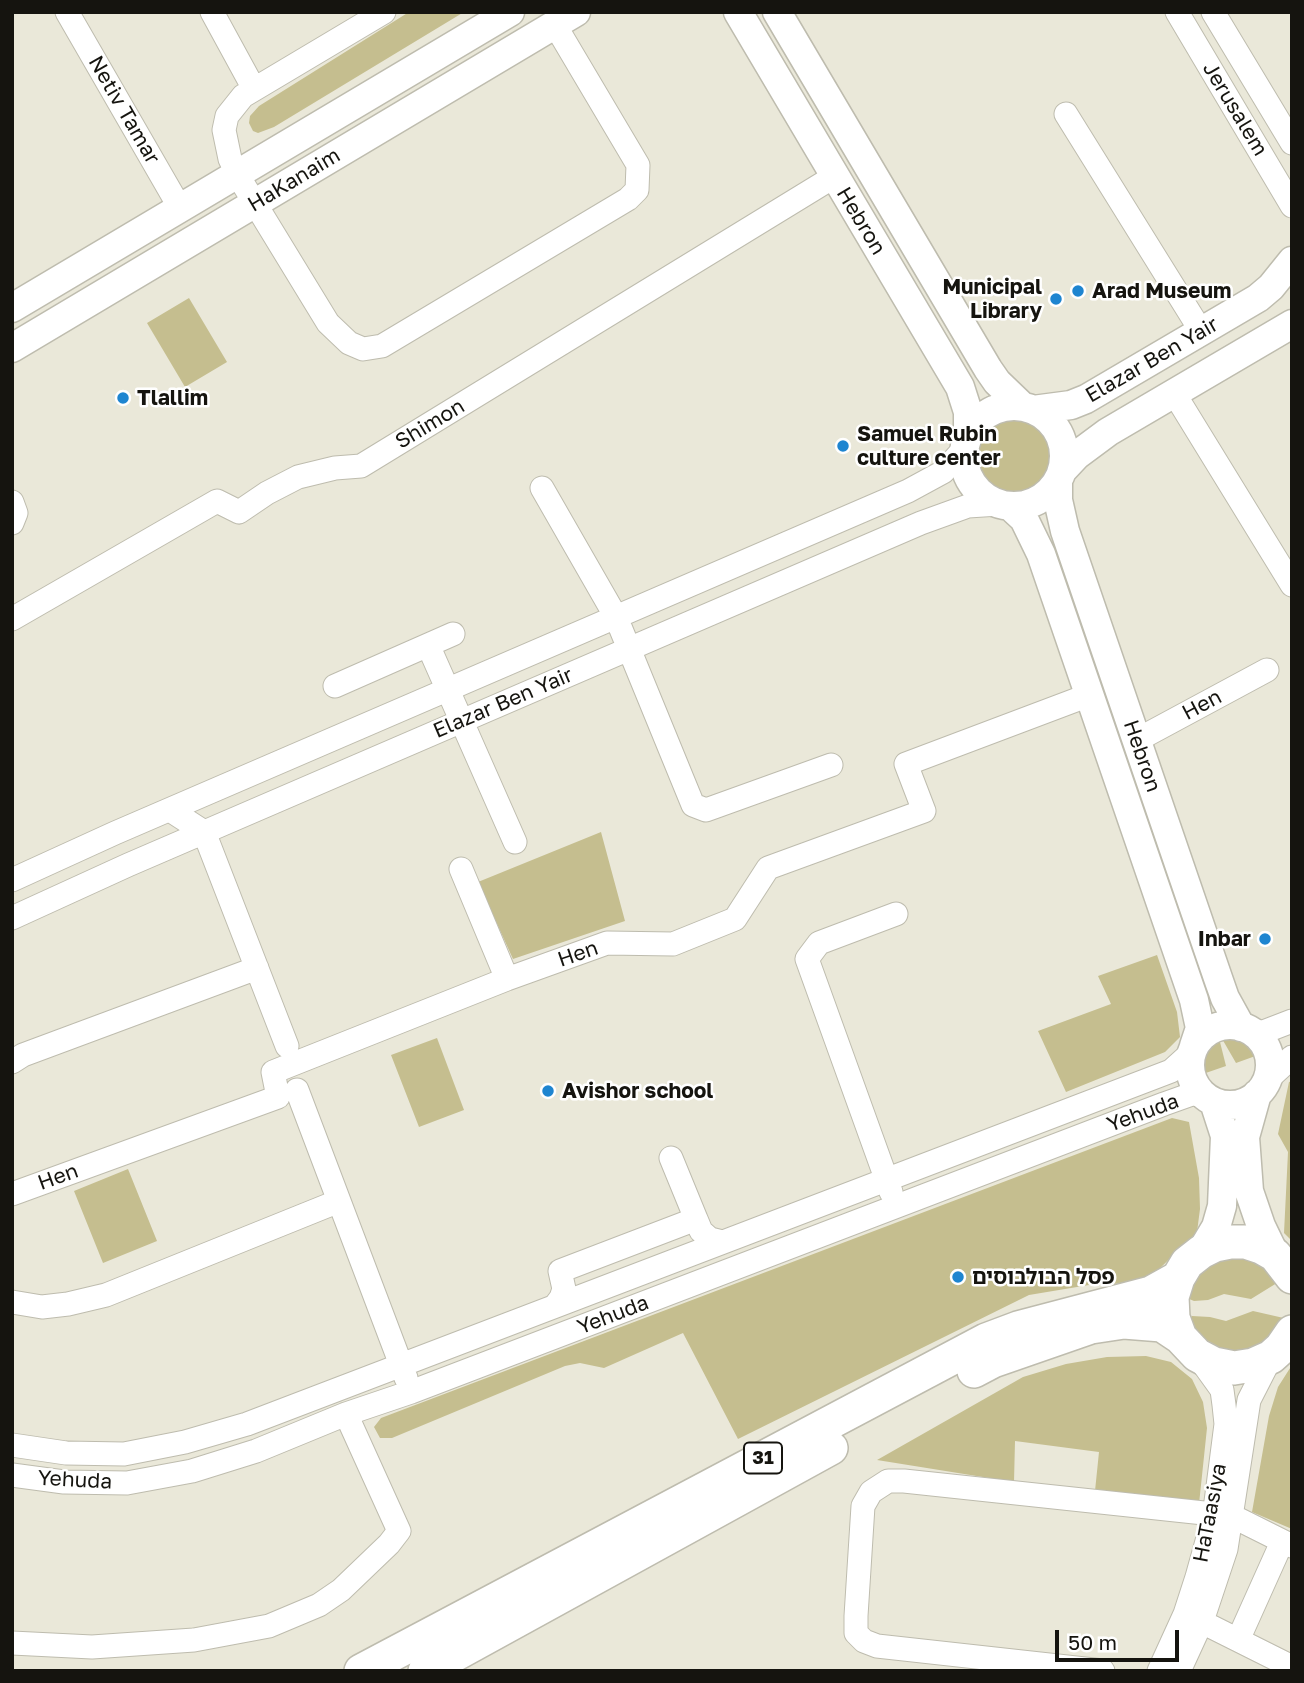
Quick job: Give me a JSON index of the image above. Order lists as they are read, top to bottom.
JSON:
{
  "streets": {
    "highway": ["31"],
    "main road": ["HaKanaim", "Hebron", "Elazar Ben Yair"],
    "street": [
      "Jerusalem",
      "Netiv Tamar",
      "Shimon",
      "Hen",
      "Yehuda",
      "HaTaasiya"
    ]
  },
  "crossings": [
    ["Netiv Tamar", "HaKanaim"],
    ["Hebron", "Elazar Ben Yair"],
    ["Hebron", "Shimon"],
    ["Hebron", "Hen"],
    ["Hebron", "Yehuda"],
    ["31", "HaTaasiya"]
  ],
  "places": [
    "Arad Museum",
    "Municipal Library",
    "Tlallim",
    "Samuel Rubin culture center",
    "Inbar",
    "Avishor school",
    "פסל הבולבוסים"
  ],
  "scale_bar": "50 m"
}
